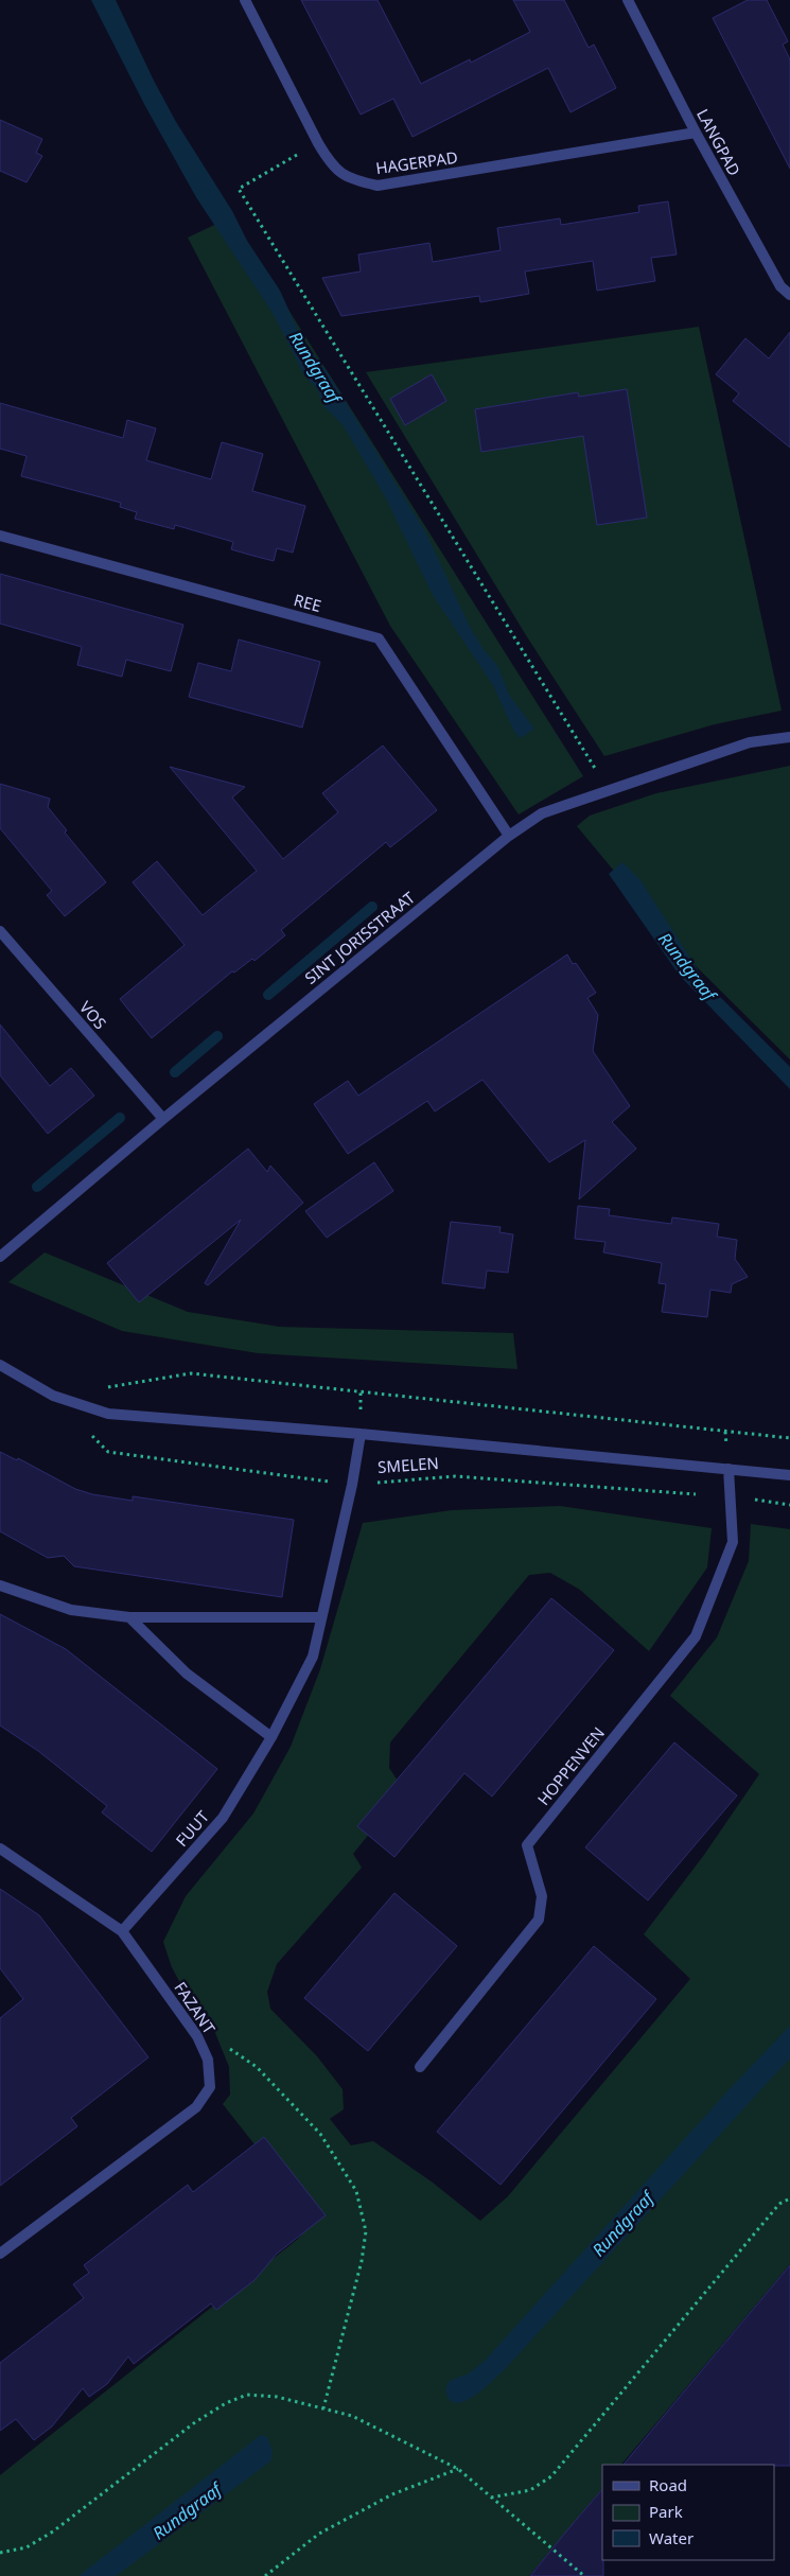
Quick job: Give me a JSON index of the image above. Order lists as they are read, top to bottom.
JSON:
{
  "streets": {
    "street": [
      "LANGPAD",
      "HAGERPAD",
      "REE",
      "SINT JORISSTRAAT",
      "VOS",
      "SMELEN",
      "HOPPENVEN",
      "FUUT",
      "FAZANT"
    ]
  },
  "crossings": [
    ["LANGPAD", "HAGERPAD"],
    ["REE", "SINT JORISSTRAAT"],
    ["SINT JORISSTRAAT", "VOS"],
    ["SMELEN", "HOPPENVEN"],
    ["SMELEN", "FUUT"],
    ["FUUT", "FAZANT"]
  ],
  "water": ["Rundgraaf"],
  "legend": ["Road", "Park", "Water"]
}
